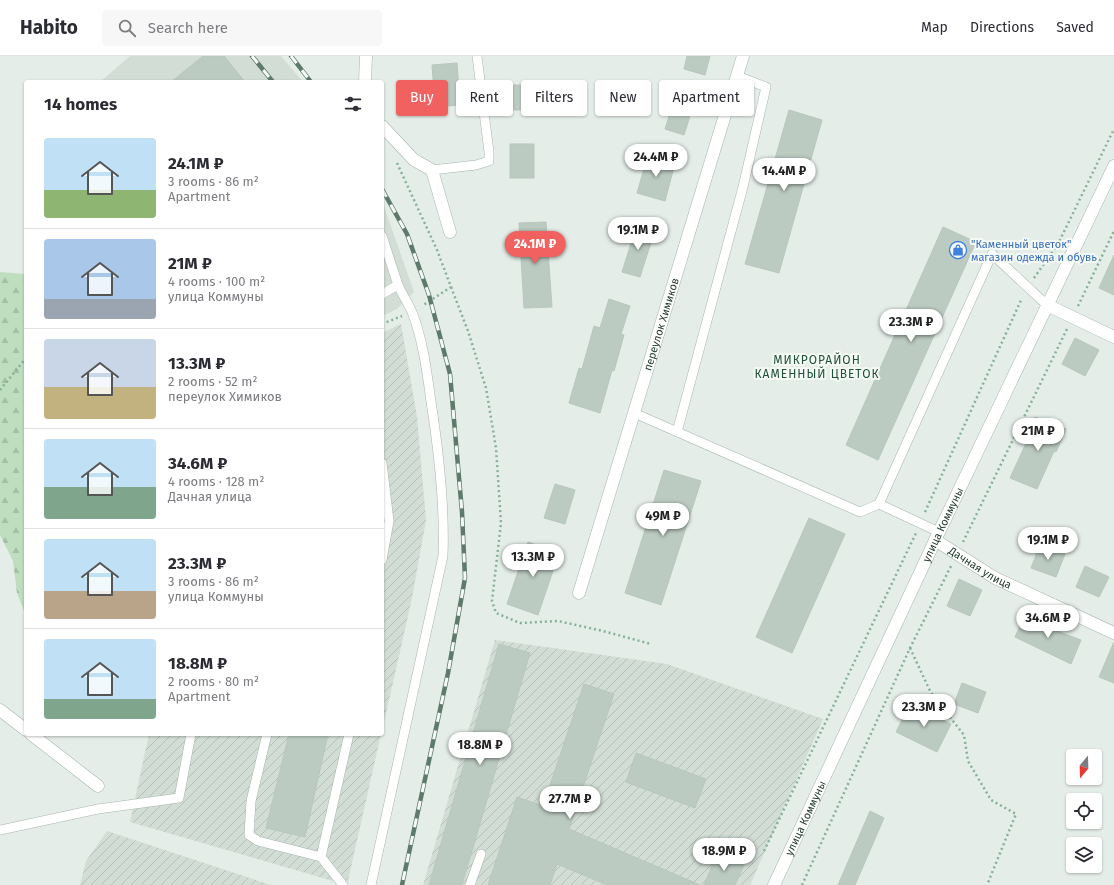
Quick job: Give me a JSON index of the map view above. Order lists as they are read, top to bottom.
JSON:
{
  "streets": {
    "street": ["переулок Химиков", "улица Коммуны", "Дачная улица"]
  },
  "crossings": [
    ["улица Коммуны", "Дачная улица"]
  ],
  "districts": ["МИКРОРАЙОН КАМЕННЫЙ ЦВЕТОК"],
  "places": {
    "shop": ["\"Каменный цветок\" магазин одежда и обувь"]
  },
  "north": "bottom",
  "page": {
    "header": "Habito",
    "search": "Search here",
    "nav": ["Map", "Directions", "Saved"],
    "chip": [
      "Buy",
      "Rent",
      "Filters",
      "New",
      "Apartment"
    ],
    "heading": "14 homes",
    "list": [
      {
        "name": "24.1M ₽",
        "note": "3 rooms · 86 m² · Apartment"
      },
      {
        "name": "21M ₽",
        "note": "4 rooms · 100 m² · улица Коммуны"
      },
      {
        "name": "13.3M ₽",
        "note": "2 rooms · 52 m² · переулок Химиков"
      },
      {
        "name": "34.6M ₽",
        "note": "4 rooms · 128 m² · Дачная улица"
      },
      {
        "name": "23.3M ₽",
        "note": "3 rooms · 86 m² · улица Коммуны"
      },
      {
        "name": "18.8M ₽",
        "note": "2 rooms · 80 m² · Apartment"
      }
    ],
    "price": [
      "24.4M ₽",
      "14.4M ₽",
      "19.1M ₽",
      "24.1M ₽",
      "23.3M ₽",
      "21M ₽",
      "49M ₽",
      "19.1M ₽",
      "13.3M ₽",
      "34.6M ₽",
      "23.3M ₽",
      "18.8M ₽",
      "27.7M ₽",
      "18.9M ₽"
    ]
  }
}
